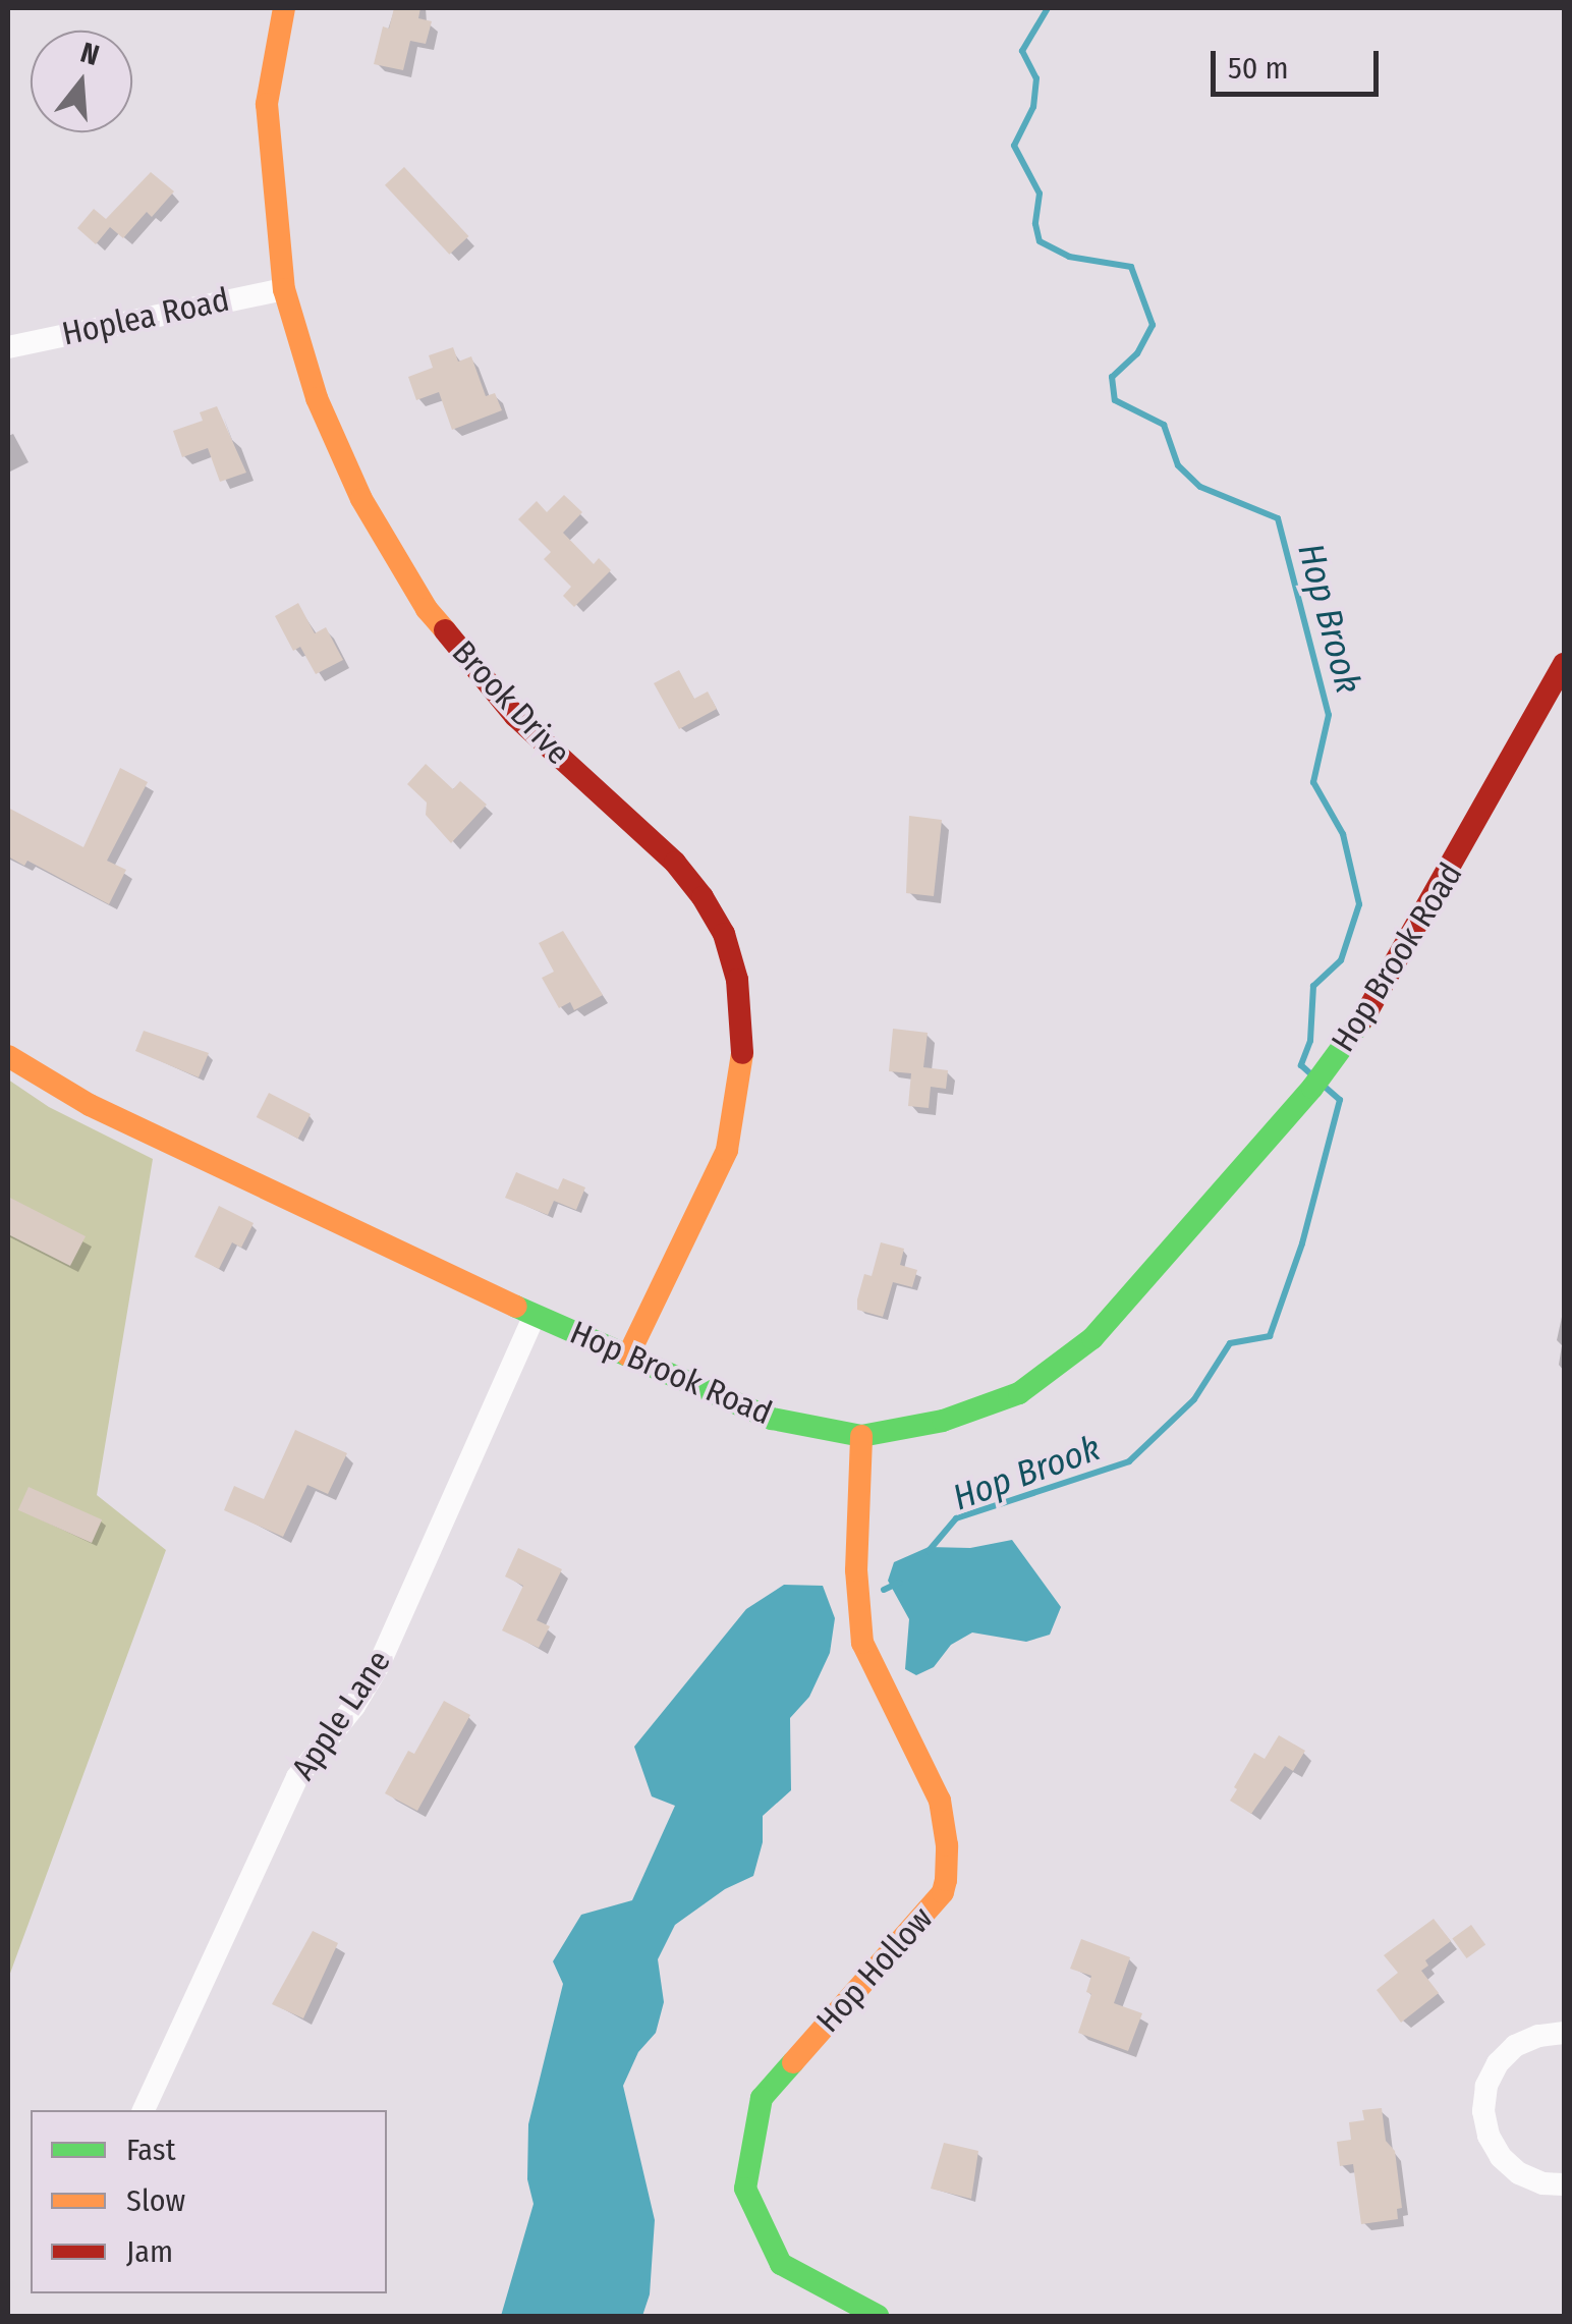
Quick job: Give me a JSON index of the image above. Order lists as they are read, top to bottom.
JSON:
{
  "streets": {
    "street": [
      "Hoplea Road",
      "Brook Drive",
      "Hop Brook Road",
      "Apple Lane",
      "Hop Hollow"
    ]
  },
  "crossings": [
    ["Hoplea Road", "Brook Drive"],
    ["Brook Drive", "Hop Brook Road"],
    ["Hop Brook Road", "Apple Lane"],
    ["Hop Brook Road", "Hop Hollow"]
  ],
  "water": ["Hop Brook"],
  "legend": ["Fast", "Slow", "Jam"],
  "scale_bar": "50 m",
  "north": "top"
}
